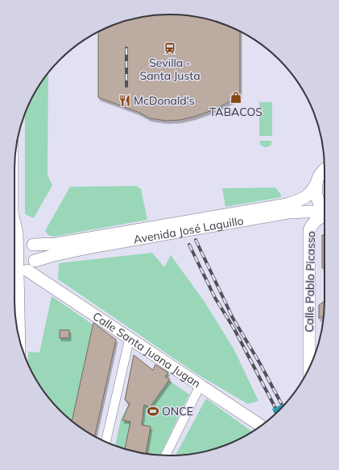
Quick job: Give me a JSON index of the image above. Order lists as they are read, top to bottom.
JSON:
{
  "streets": {
    "main road": ["Avenida José Laguillo", "Calle Pablo Picasso", "Calle Santa Juana Jugan"]
  },
  "places": {
    "station": ["Sevilla - Santa Justa"],
    "shop": ["TABACOS"],
    "restaurant": ["McDonald's"],
    "sports": ["ONCE"]
  }
}
